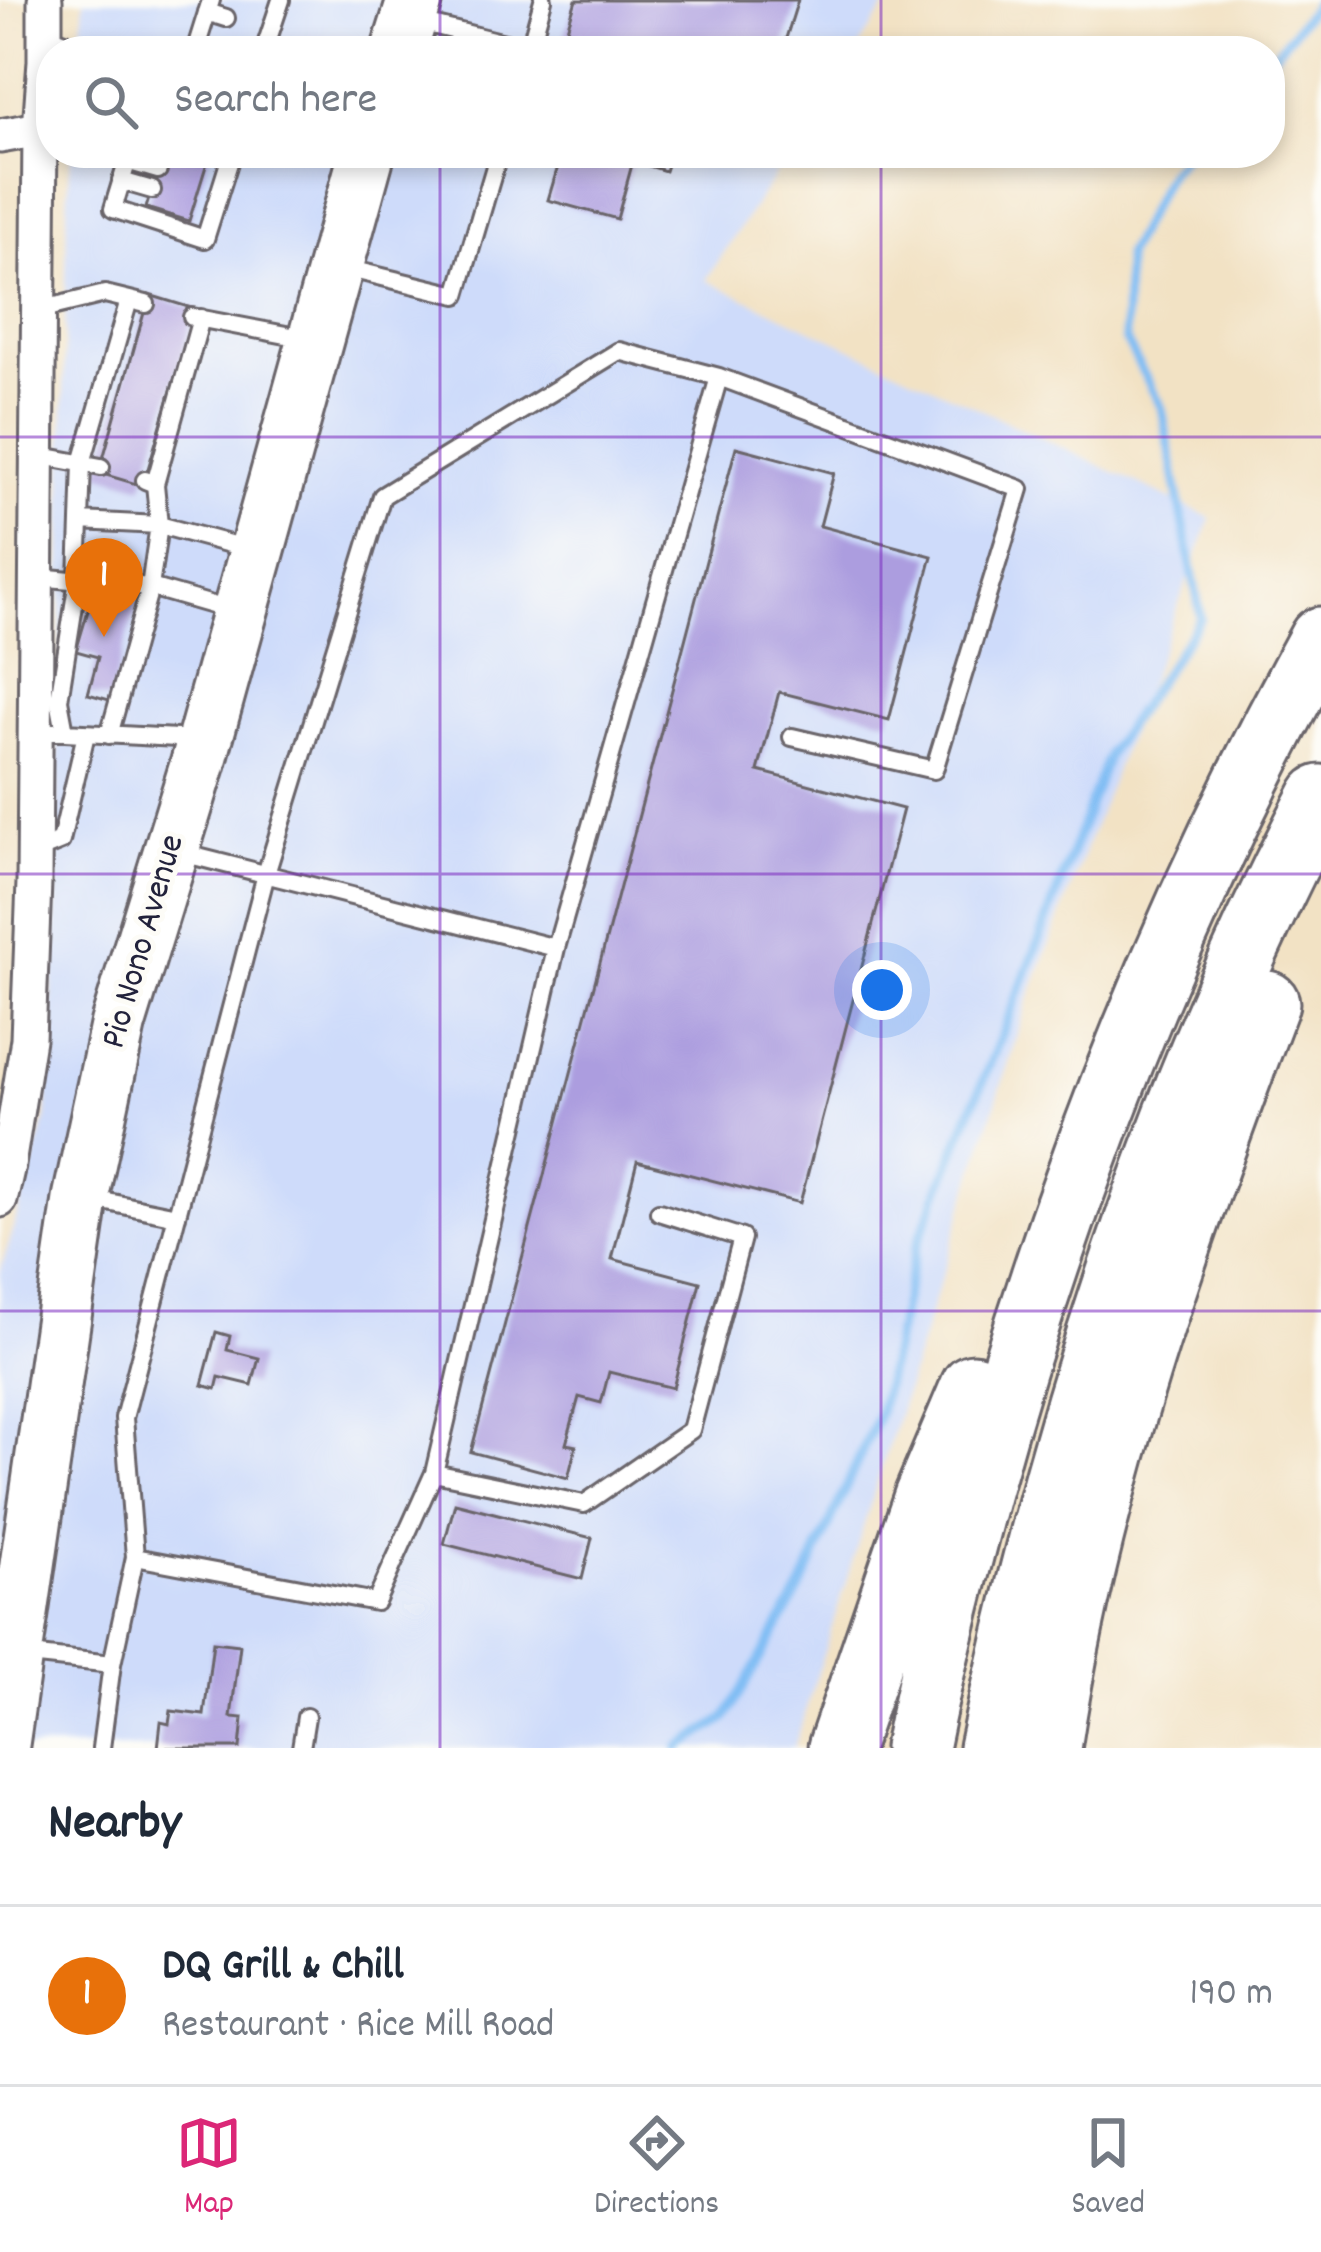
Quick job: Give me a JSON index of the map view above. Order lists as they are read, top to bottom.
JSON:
{
  "streets": {
    "main road": ["Pio Nono Avenue"]
  },
  "page": {
    "search": "Search here",
    "pins": "1",
    "heading": "Nearby",
    "list": [
      {
        "mark": "1",
        "name": "DQ Grill & Chill",
        "note": "Restaurant · Rice Mill Road",
        "value": "190 m"
      }
    ],
    "nav": ["Map", "Directions", "Saved"]
  }
}
